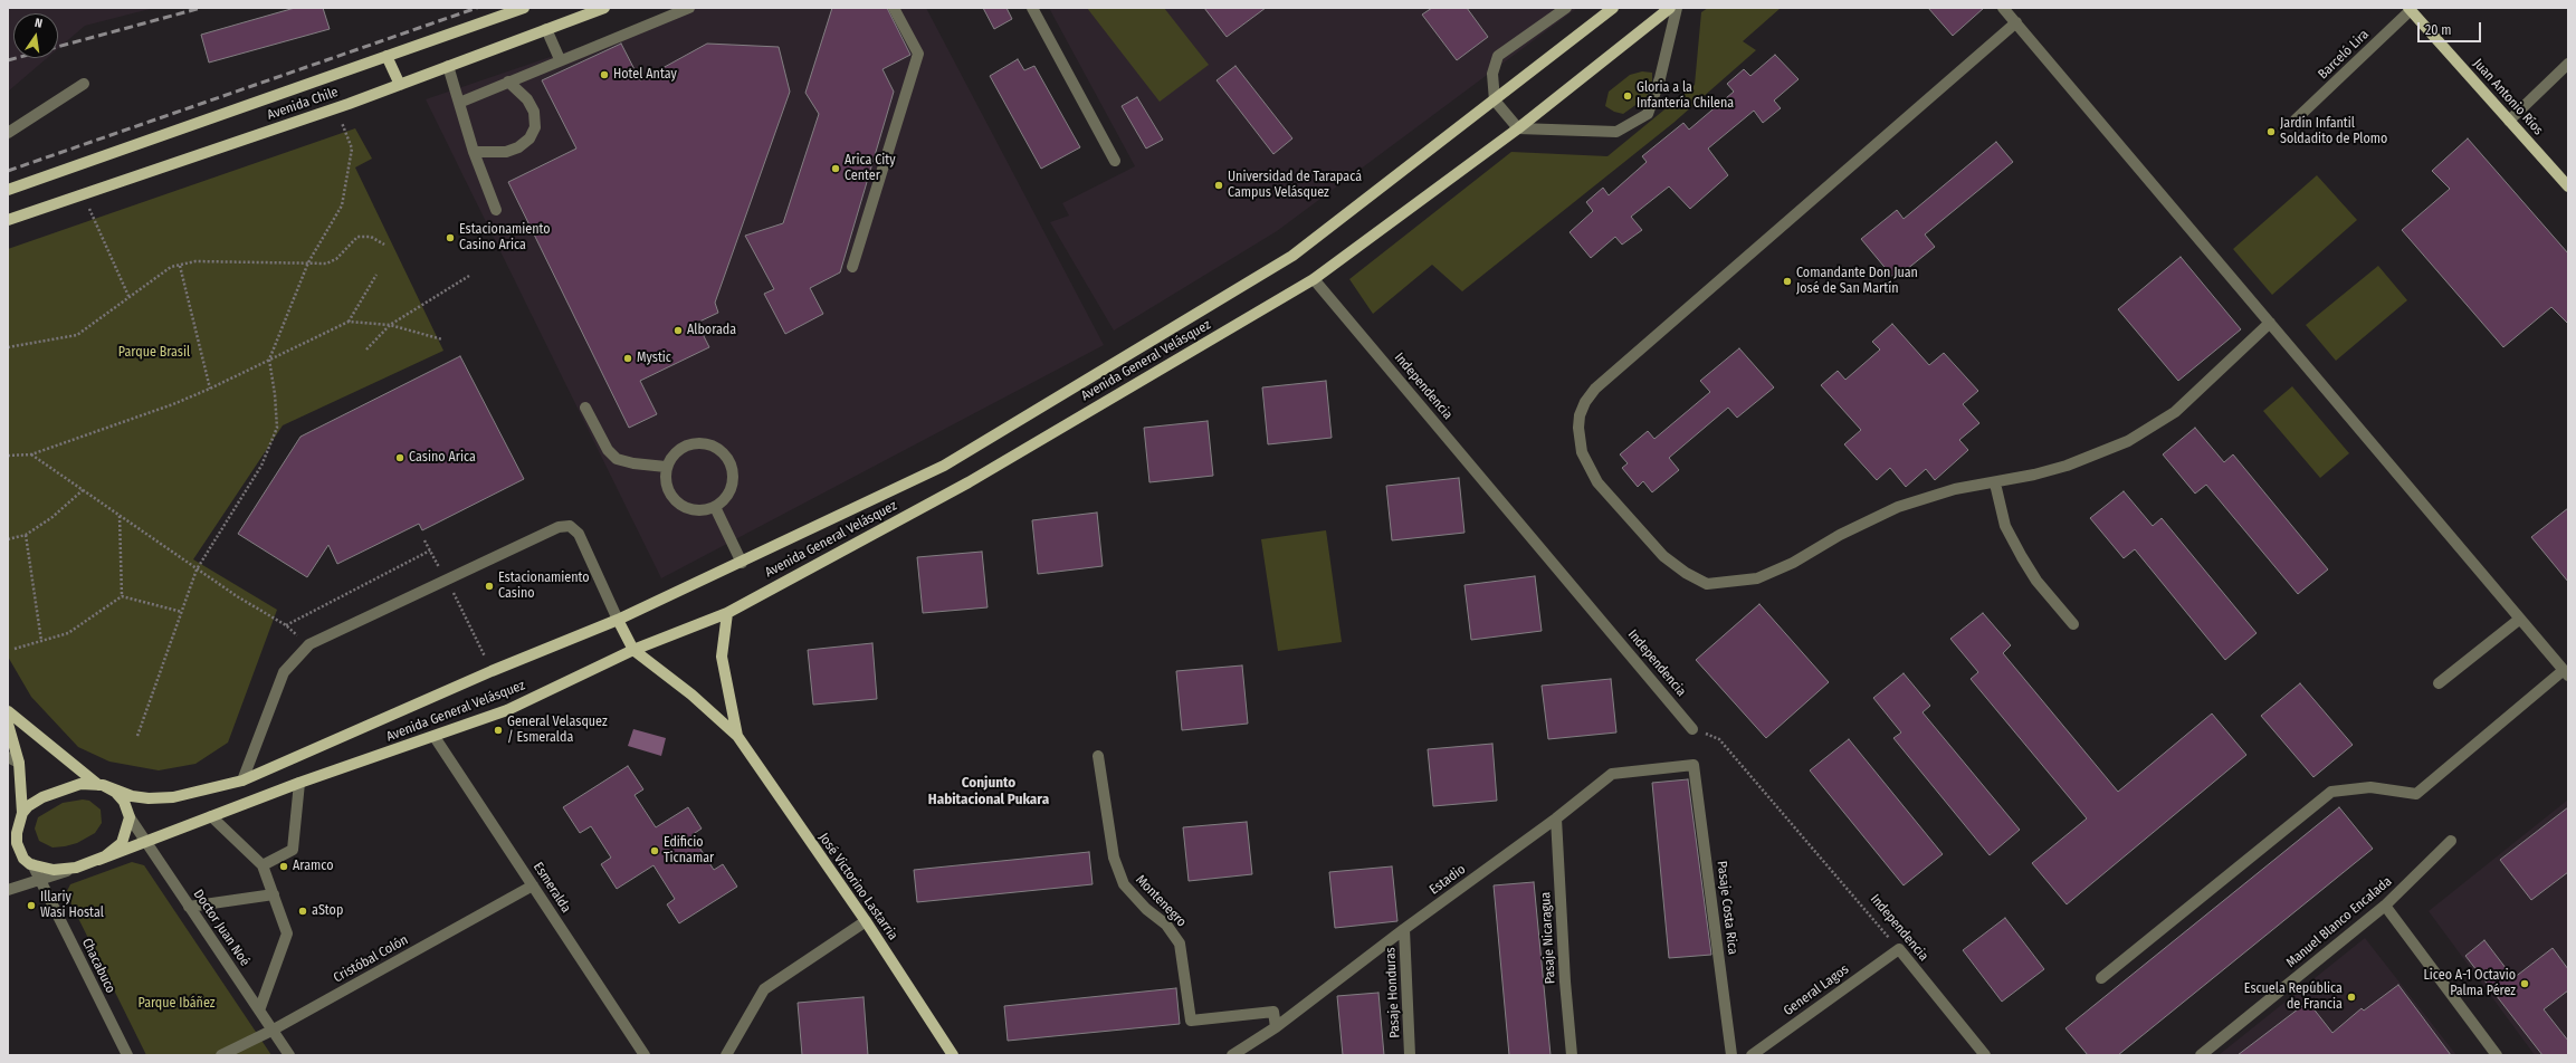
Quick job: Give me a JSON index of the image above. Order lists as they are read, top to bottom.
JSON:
{
  "streets": {
    "main road": [
      "Juan Antonio Ríos",
      "Avenida Chile",
      "Avenida General Velásquez",
      "José Victorino Lastarria"
    ],
    "street": [
      "Barceló Lira",
      "Independencia",
      "Estadio",
      "Esmeralda",
      "Montenegro",
      "Pasaje Costa Rica",
      "Manuel Blanco Encalada",
      "Doctor Juan Noé",
      "Pasaje Nicaragua",
      "Cristóbal Colón",
      "Chacabuco",
      "General Lagos",
      "Pasaje Honduras"
    ]
  },
  "crossings": [
    ["Barceló Lira", "Juan Antonio Ríos"],
    ["Avenida General Velásquez", "Independencia"],
    ["Avenida General Velásquez", "José Victorino Lastarria"],
    ["Avenida General Velásquez", "Esmeralda"],
    ["Avenida General Velásquez", "Doctor Juan Noé"],
    ["Avenida General Velásquez", "Chacabuco"],
    ["Independencia", "General Lagos"],
    ["Estadio", "Montenegro"],
    ["Estadio", "Pasaje Costa Rica"],
    ["Estadio", "Pasaje Nicaragua"],
    ["Estadio", "Pasaje Honduras"],
    ["Esmeralda", "Cristóbal Colón"],
    ["Doctor Juan Noé", "Cristóbal Colón"],
    ["Doctor Juan Noé", "Chacabuco"]
  ],
  "districts": ["Conjunto Habitacional Pukara"],
  "parks": ["Parque Brasil", "Parque Ibáñez"],
  "places": [
    "Hotel Antay",
    "Gloria a la Infantería Chilena",
    "Jardín Infantil Soldadito de Plomo",
    "Arica City Center",
    "Universidad de Tarapacá Campus Velásquez",
    "Estacionamiento Casino Arica",
    "Comandante Don Juan José de San Martín",
    "Alborada",
    "Mystic",
    "Casino Arica",
    "Estacionamiento Casino",
    "General Velasquez / Esmeralda",
    "Edificio Ticnamar",
    "Aramco",
    "Illariy Wasi Hostal",
    "aStop",
    "Liceo A-1 Octavio Palma Pérez",
    "Escuela República de Francia"
  ],
  "scale_bar": "20 m",
  "north": "top"
}
